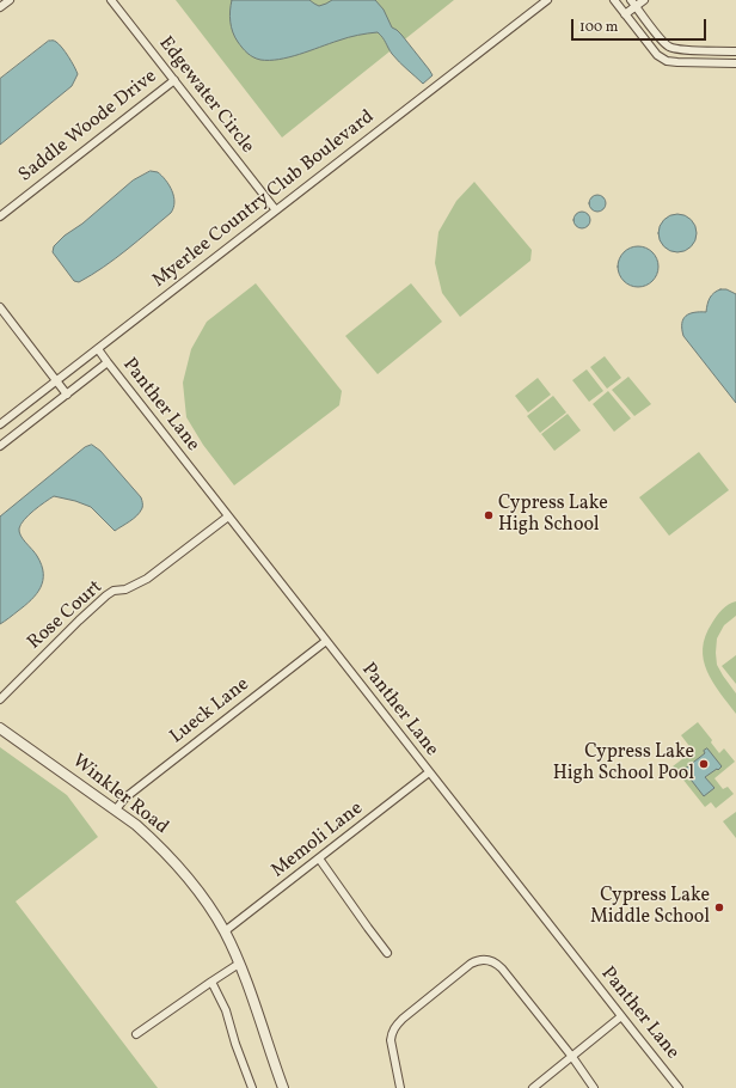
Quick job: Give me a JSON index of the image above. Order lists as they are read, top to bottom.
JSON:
{
  "streets": {
    "street": [
      "Edgewater Circle",
      "Saddle Woode Drive",
      "Myerlee Country Club Boulevard",
      "Panther Lane",
      "Rose Court",
      "Lueck Lane",
      "Winkler Road",
      "Memoli Lane"
    ]
  },
  "crossings": [
    ["Edgewater Circle", "Saddle Woode Drive"],
    ["Edgewater Circle", "Myerlee Country Club Boulevard"],
    ["Myerlee Country Club Boulevard", "Panther Lane"],
    ["Panther Lane", "Rose Court"],
    ["Panther Lane", "Lueck Lane"],
    ["Panther Lane", "Memoli Lane"],
    ["Lueck Lane", "Winkler Road"],
    ["Winkler Road", "Memoli Lane"]
  ],
  "places": ["Cypress Lake High School", "Cypress Lake High School Pool", "Cypress Lake Middle School"],
  "scale_bar": "100 m"
}
